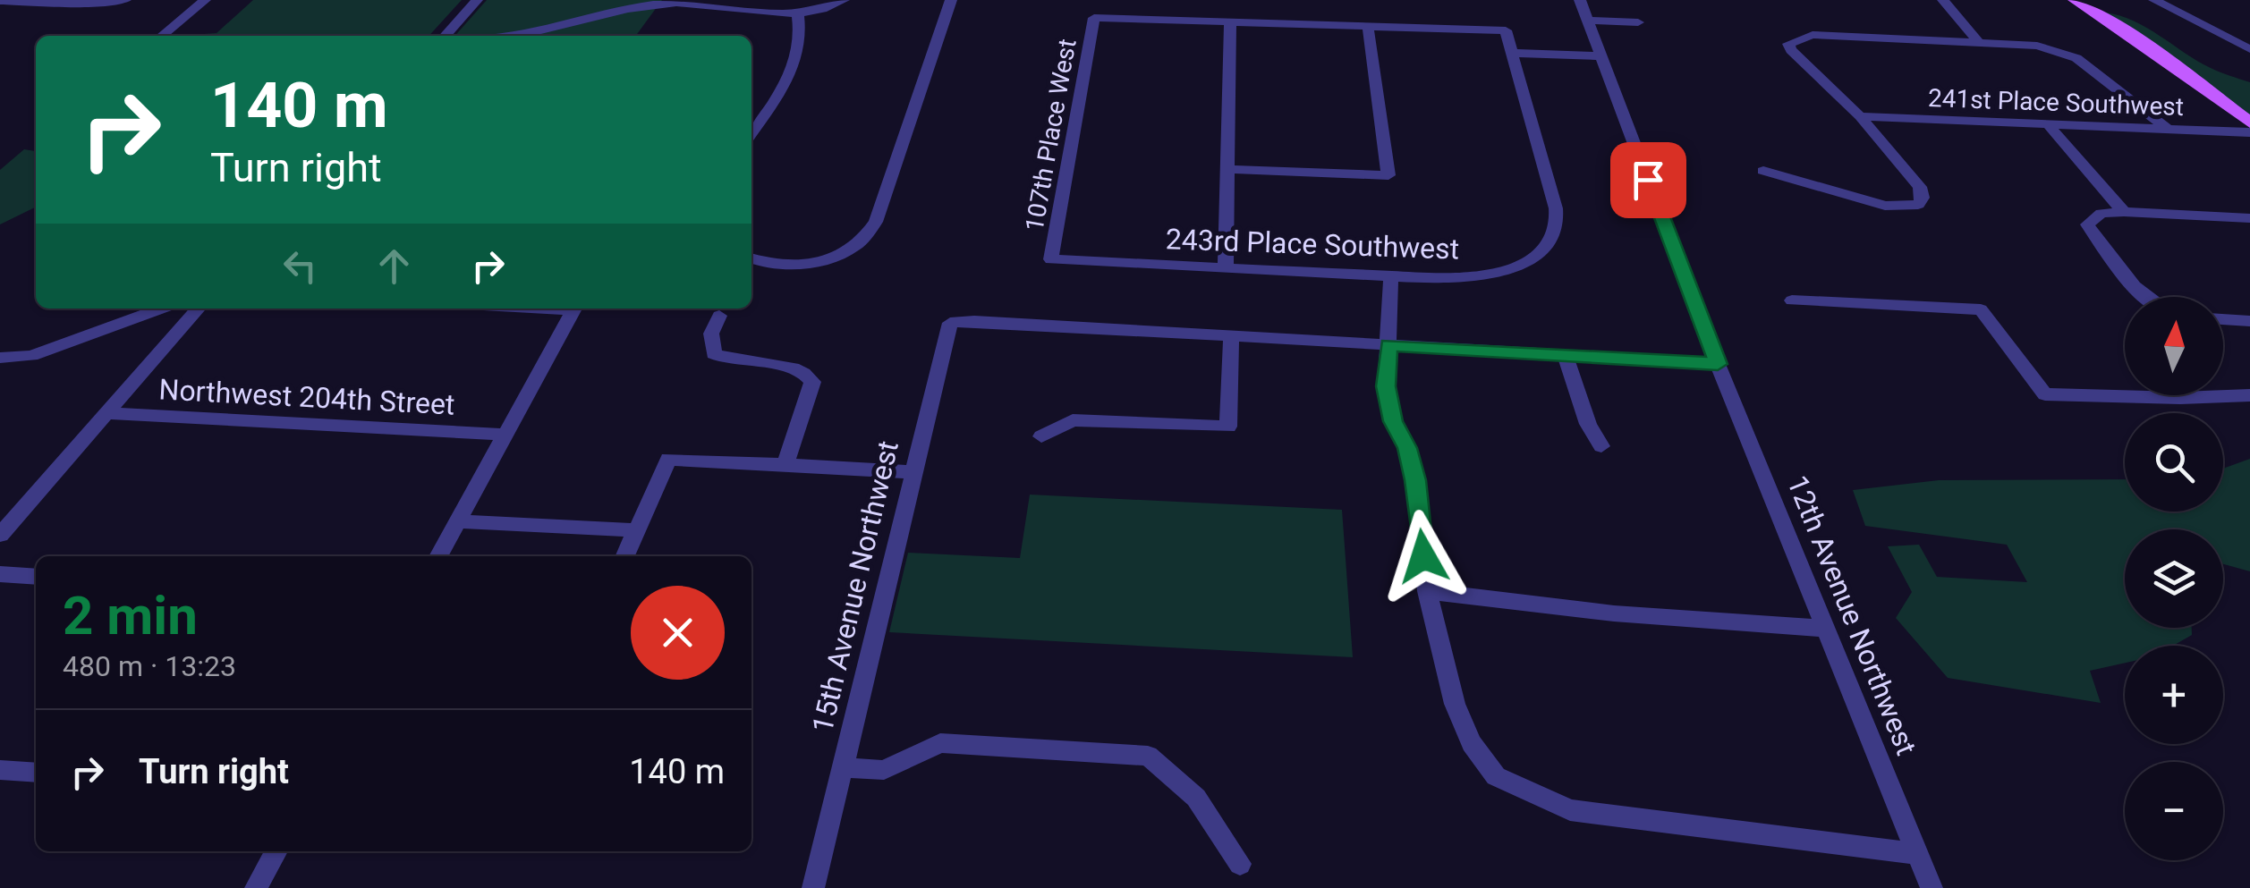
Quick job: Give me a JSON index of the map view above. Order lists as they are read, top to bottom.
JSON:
{
  "streets": {
    "street": [
      "241st Place Southwest",
      "107th Place West",
      "243rd Place Southwest",
      "Northwest 204th Street",
      "15th Avenue Northwest",
      "12th Avenue Northwest"
    ]
  },
  "crossings": [
    ["107th Place West", "243rd Place Southwest"]
  ],
  "north": "top",
  "page": {
    "turn": ["140 m", "Turn right"],
    "map_buttons": ["+", "−"],
    "heading": ["2 min", "480 m · 13:23"],
    "list": [
      {
        "name": "Turn right",
        "value": "140 m"
      }
    ]
  }
}
